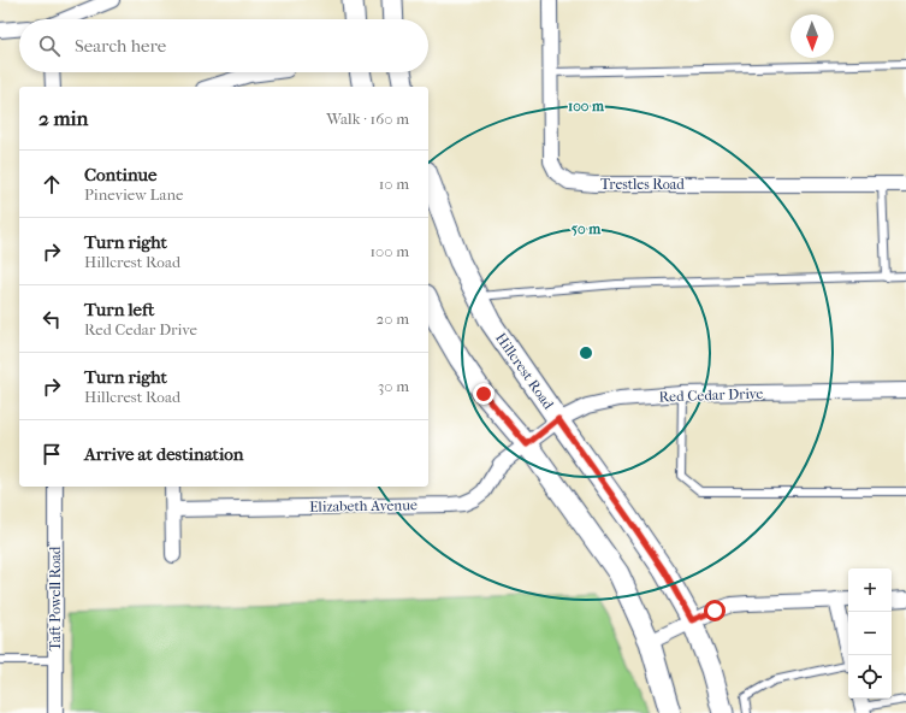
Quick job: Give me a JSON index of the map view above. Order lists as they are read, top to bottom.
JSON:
{
  "streets": {
    "main road": ["Hillcrest Road"],
    "street": [
      "Trestles Road",
      "Red Cedar Drive",
      "Elizabeth Avenue",
      "Taft Powell Road"
    ]
  },
  "crossings": [
    ["Hillcrest Road", "Red Cedar Drive"],
    ["Red Cedar Drive", "Elizabeth Avenue"]
  ],
  "north": "bottom",
  "page": {
    "search": "Search here",
    "heading": ["2 min", "Walk · 160 m"],
    "list": [
      ["Continue", "Pineview Lane", "10 m"],
      ["Turn right", "Hillcrest Road", "100 m"],
      ["Turn left", "Red Cedar Drive", "20 m"],
      ["Turn right", "Hillcrest Road", "30 m"],
      "Arrive at destination"
    ],
    "map_buttons": ["+", "−"]
  },
  "rings": ["100 m", "50 m"]
}
